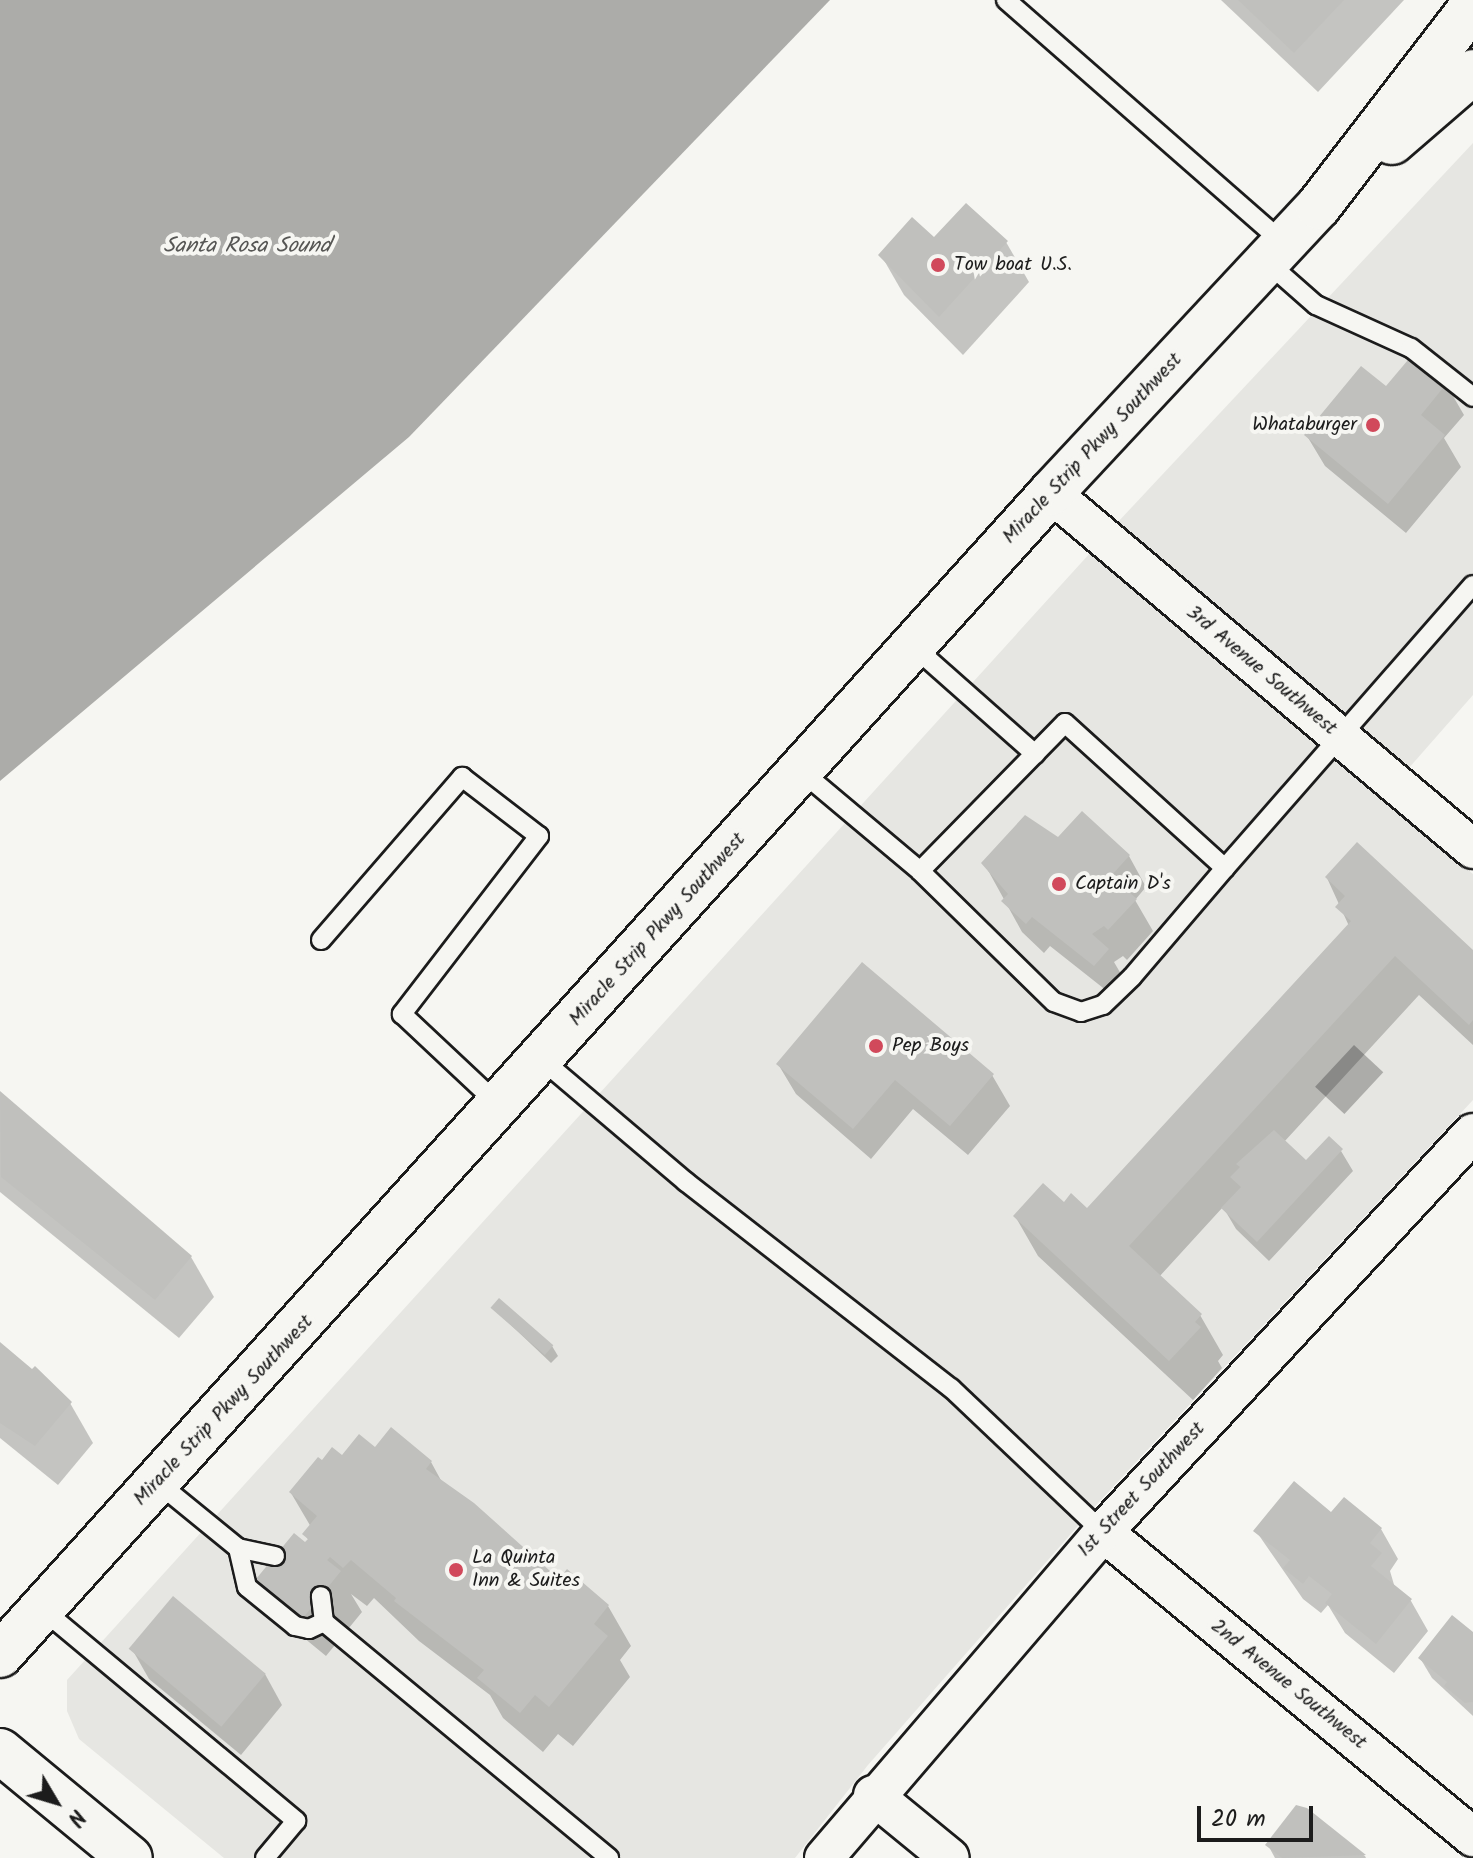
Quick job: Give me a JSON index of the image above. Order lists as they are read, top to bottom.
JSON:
{
  "streets": {
    "main road": ["Miracle Strip Pkwy Southwest"],
    "street": ["3rd Avenue Southwest", "1st Street Southwest", "2nd Avenue Southwest"]
  },
  "crossings": [
    ["Miracle Strip Pkwy Southwest", "3rd Avenue Southwest"],
    ["1st Street Southwest", "2nd Avenue Southwest"]
  ],
  "water": ["Santa Rosa Sound"],
  "places": [
    "Tow boat U.S.",
    "Whataburger",
    "Captain D's",
    "Pep Boys",
    "La Quinta Inn & Suites"
  ],
  "scale_bar": "20 m",
  "north": "bottom right"
}
